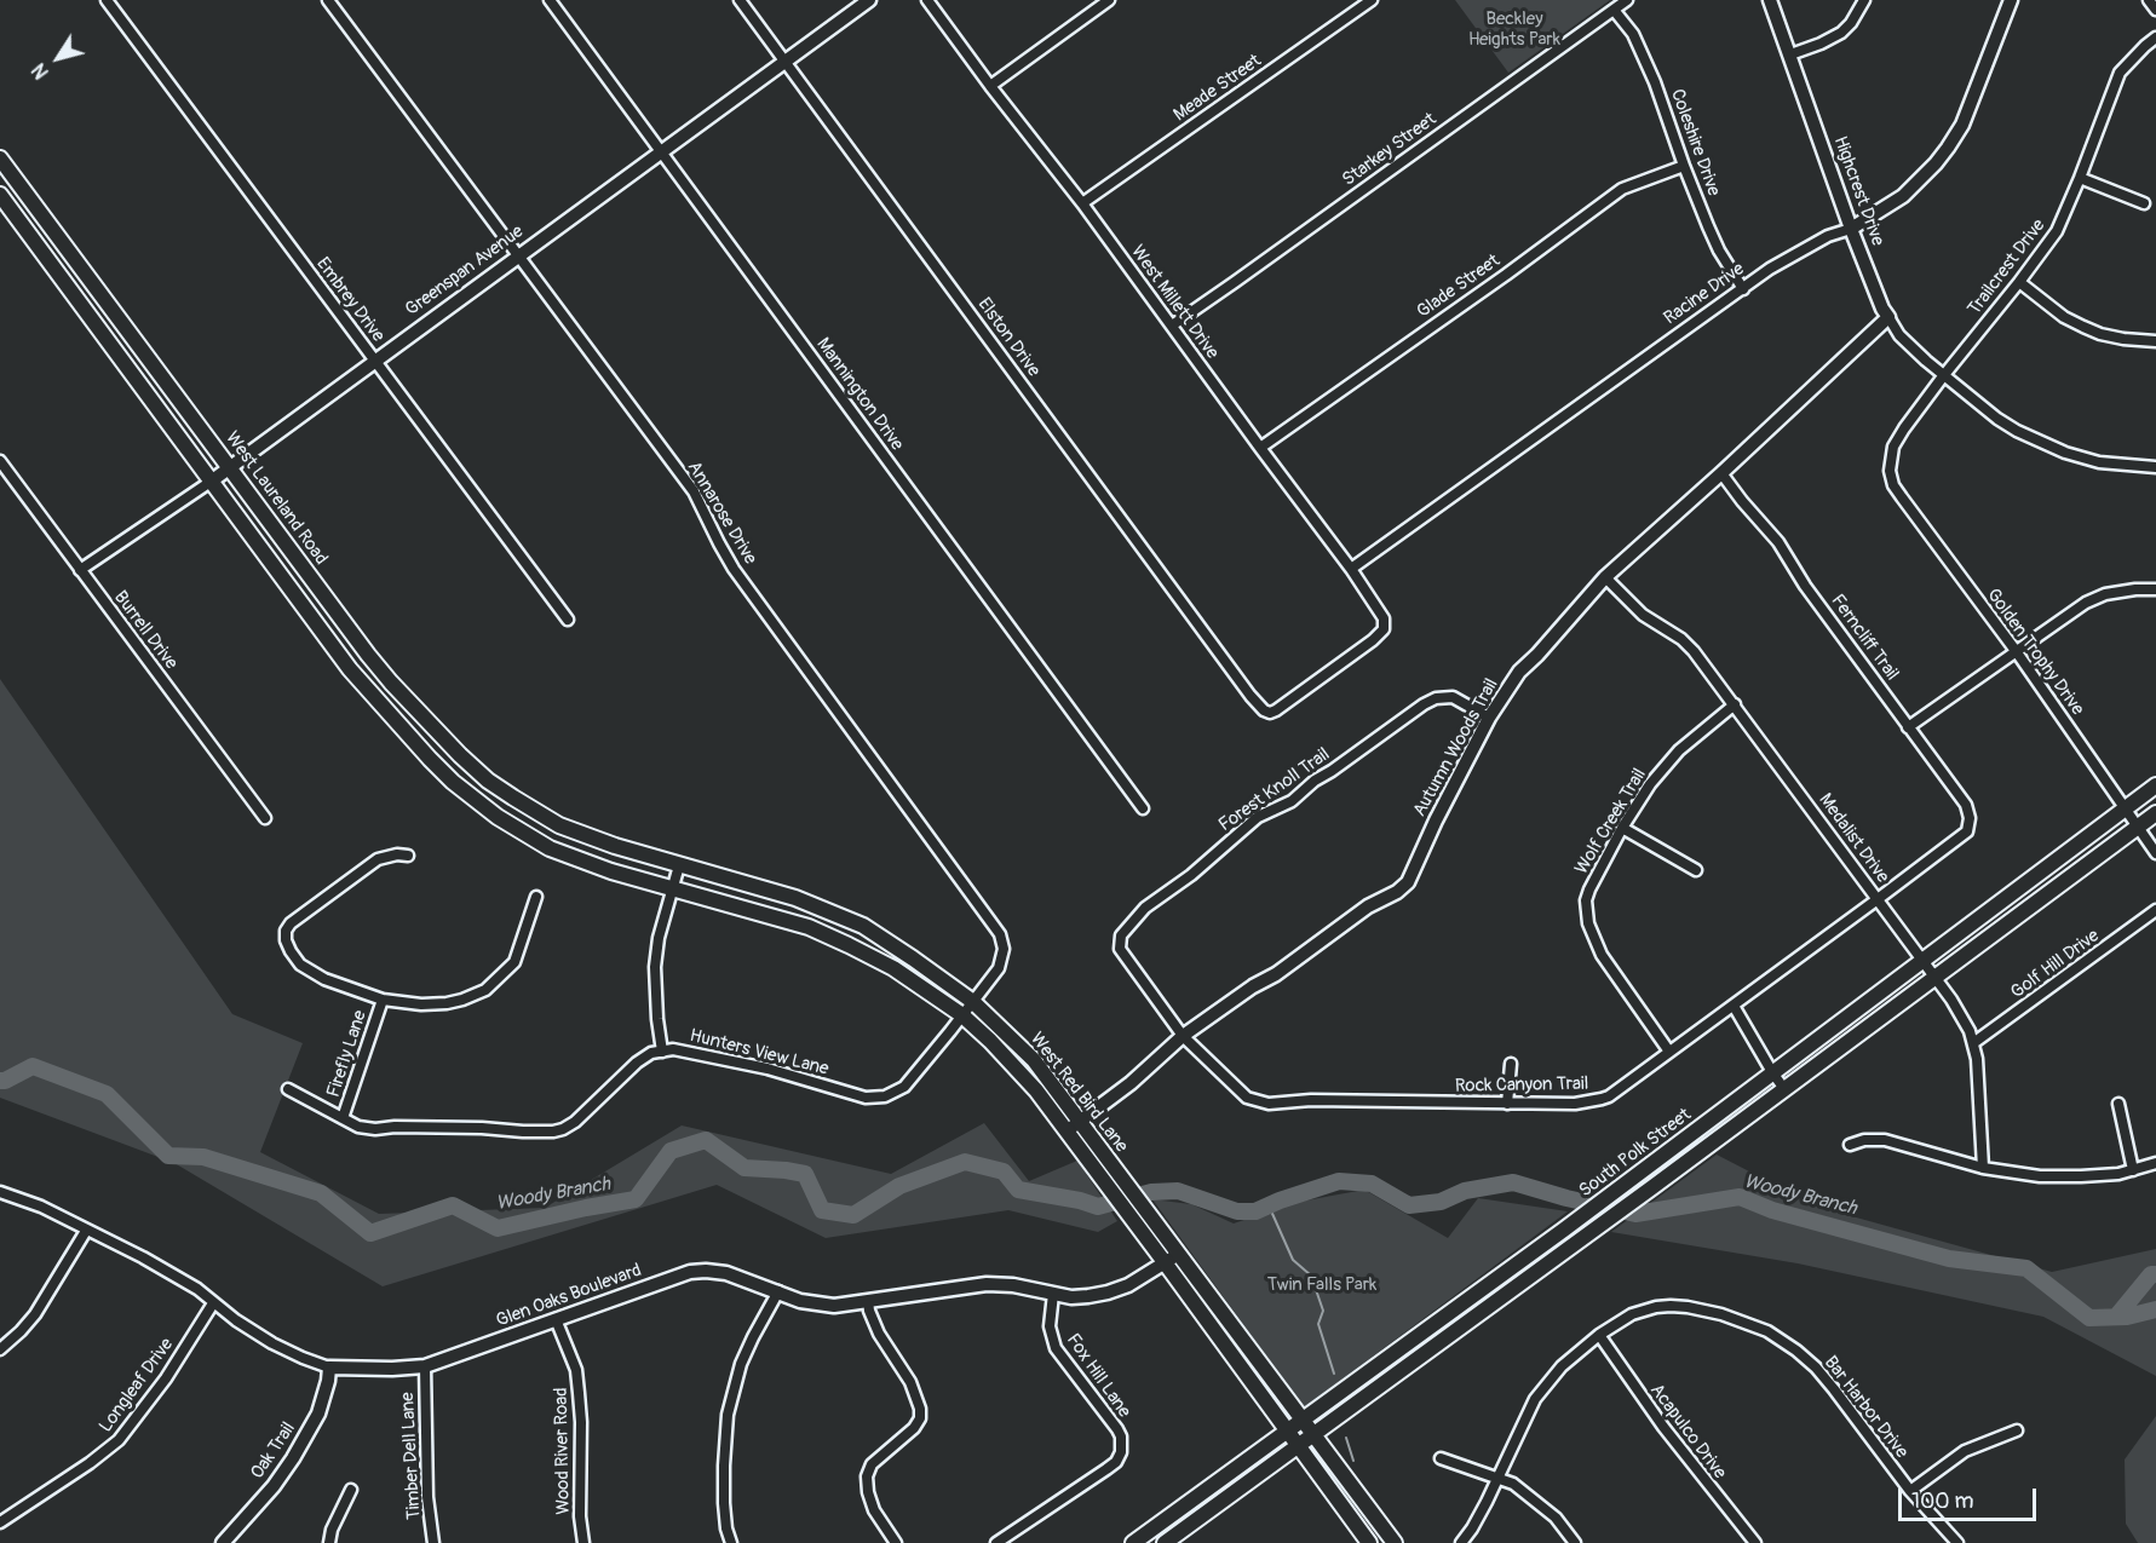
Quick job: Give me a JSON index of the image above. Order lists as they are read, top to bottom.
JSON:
{
  "streets": {
    "main road": ["West Laureland Road", "West Red Bird Lane", "South Polk Street"],
    "street": [
      "Meade Street",
      "Coleshire Drive",
      "Starkey Street",
      "Highcrest Drive",
      "Trailcrest Drive",
      "Greenspan Avenue",
      "Glade Street",
      "Racine Drive",
      "Embrey Drive",
      "West Millett Drive",
      "Elston Drive",
      "Mannington Drive",
      "Annarose Drive",
      "Burrell Drive",
      "Ferncliff Trail",
      "Golden Trophy Drive",
      "Autumn Woods Trail",
      "Forest Knoll Trail",
      "Wolf Creek Trail",
      "Medalist Drive",
      "Golf Hill Drive",
      "Hunters View Lane",
      "Firefly Lane",
      "Rock Canyon Trail",
      "Glen Oaks Boulevard",
      "Fox Hill Lane",
      "Longleaf Drive",
      "Bar Harbor Drive",
      "Acapulco Drive",
      "Oak Trail",
      "Wood River Road",
      "Timber Dell Lane"
    ]
  },
  "crossings": [
    ["Meade Street", "West Millett Drive"],
    ["Coleshire Drive", "Starkey Street"],
    ["Coleshire Drive", "Glade Street"],
    ["Coleshire Drive", "Racine Drive"],
    ["Starkey Street", "West Millett Drive"],
    ["Highcrest Drive", "Trailcrest Drive"],
    ["Highcrest Drive", "Racine Drive"],
    ["Highcrest Drive", "Autumn Woods Trail"],
    ["Trailcrest Drive", "Golden Trophy Drive"],
    ["Greenspan Avenue", "Embrey Drive"],
    ["Greenspan Avenue", "Elston Drive"],
    ["Greenspan Avenue", "Mannington Drive"],
    ["Greenspan Avenue", "West Laureland Road"],
    ["Greenspan Avenue", "Annarose Drive"],
    ["Greenspan Avenue", "Burrell Drive"],
    ["Glade Street", "West Millett Drive"],
    ["Racine Drive", "West Millett Drive"],
    ["West Millett Drive", "Elston Drive"],
    ["West Laureland Road", "West Red Bird Lane"],
    ["Annarose Drive", "Hunters View Lane"],
    ["Annarose Drive", "West Red Bird Lane"],
    ["Ferncliff Trail", "Autumn Woods Trail"],
    ["Ferncliff Trail", "Rock Canyon Trail"],
    ["Golden Trophy Drive", "South Polk Street"],
    ["Autumn Woods Trail", "Forest Knoll Trail"],
    ["Autumn Woods Trail", "Medalist Drive"],
    ["Autumn Woods Trail", "Rock Canyon Trail"],
    ["Autumn Woods Trail", "West Red Bird Lane"],
    ["Forest Knoll Trail", "Rock Canyon Trail"],
    ["Wolf Creek Trail", "Medalist Drive"],
    ["Wolf Creek Trail", "Rock Canyon Trail"],
    ["Medalist Drive", "Golf Hill Drive"],
    ["Medalist Drive", "Rock Canyon Trail"],
    ["Medalist Drive", "South Polk Street"],
    ["Hunters View Lane", "Firefly Lane"],
    ["Hunters View Lane", "West Red Bird Lane"],
    ["West Red Bird Lane", "South Polk Street"],
    ["West Red Bird Lane", "Glen Oaks Boulevard"],
    ["Glen Oaks Boulevard", "Fox Hill Lane"],
    ["Glen Oaks Boulevard", "Longleaf Drive"],
    ["Glen Oaks Boulevard", "Oak Trail"],
    ["Glen Oaks Boulevard", "Wood River Road"],
    ["Glen Oaks Boulevard", "Timber Dell Lane"],
    ["Bar Harbor Drive", "Acapulco Drive"]
  ],
  "water": ["Woody Branch"],
  "parks": ["Beckley Heights Park", "Twin Falls Park"],
  "scale_bar": "100 m",
  "north": "bottom left"
}
